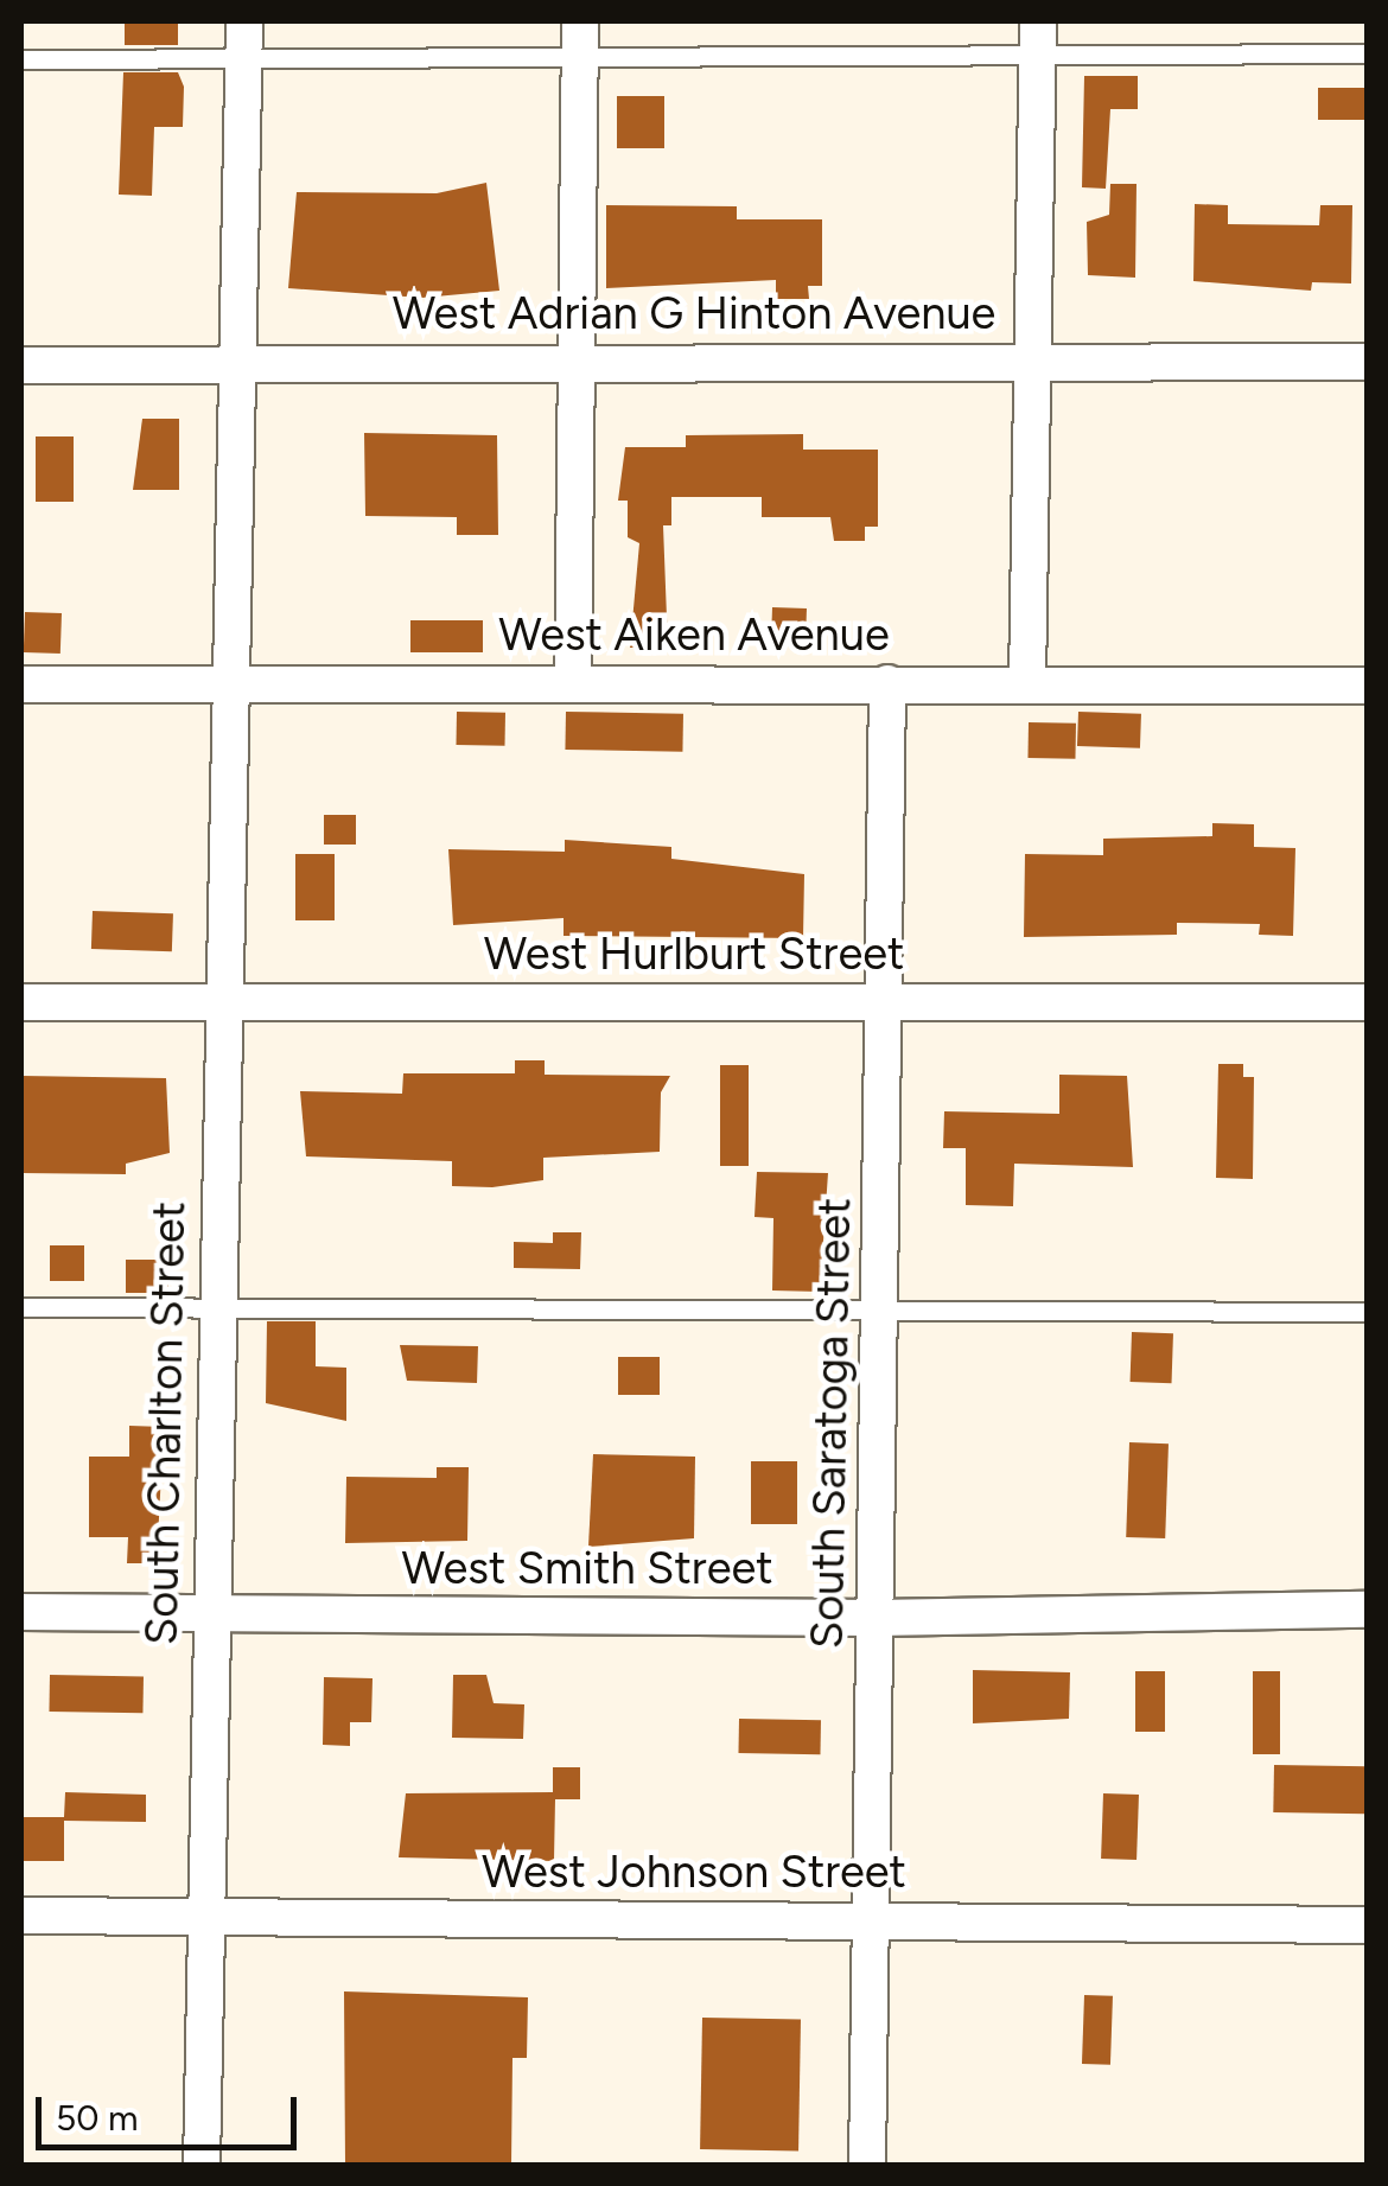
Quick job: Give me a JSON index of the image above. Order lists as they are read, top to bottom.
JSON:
{
  "streets": {
    "street": [
      "West Adrian G Hinton Avenue",
      "West Aiken Avenue",
      "West Hurlburt Street",
      "South Charlton Street",
      "South Saratoga Street",
      "West Smith Street",
      "West Johnson Street"
    ]
  },
  "crossings": [
    ["West Adrian G Hinton Avenue", "South Charlton Street"],
    ["West Aiken Avenue", "South Charlton Street"],
    ["West Aiken Avenue", "South Saratoga Street"],
    ["West Hurlburt Street", "South Charlton Street"],
    ["West Hurlburt Street", "South Saratoga Street"],
    ["South Charlton Street", "West Smith Street"],
    ["South Charlton Street", "West Johnson Street"],
    ["South Saratoga Street", "West Smith Street"],
    ["South Saratoga Street", "West Johnson Street"]
  ],
  "scale_bar": "50 m"
}
